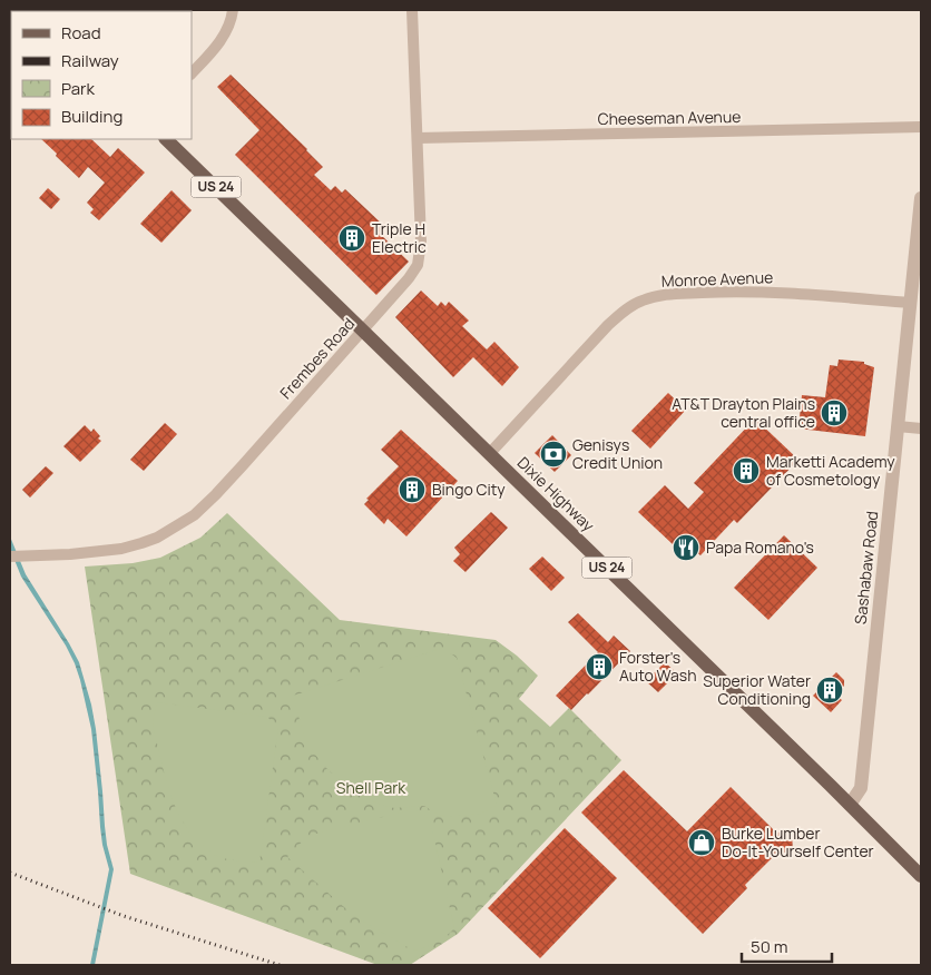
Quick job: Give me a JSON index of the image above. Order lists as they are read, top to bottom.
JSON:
{
  "streets": {
    "main road": ["US 24", "Dixie Highway"],
    "street": [
      "Cheeseman Avenue",
      "Monroe Avenue",
      "Frembes Road",
      "Sashabaw Road"
    ]
  },
  "crossings": [
    ["Cheeseman Avenue", "Frembes Road"],
    ["Monroe Avenue", "Dixie Highway"],
    ["Monroe Avenue", "Sashabaw Road"],
    ["Frembes Road", "Dixie Highway"],
    ["Dixie Highway", "Sashabaw Road"]
  ],
  "parks": ["Shell Park"],
  "places": {
    "building": [
      "Triple H Electric",
      "AT&T Drayton Plains central office",
      "Marketti Academy of Cosmetology",
      "Bingo City",
      "Forster's Auto Wash",
      "Superior Water Conditioning"
    ],
    "bank": ["Genisys Credit Union"],
    "restaurant": ["Papa Romano's"],
    "shop": ["Burke Lumber Do-It-Yourself Center"]
  },
  "legend": [
    "Road",
    "Railway",
    "Park",
    "Building"
  ],
  "scale_bar": "50 m"
}
